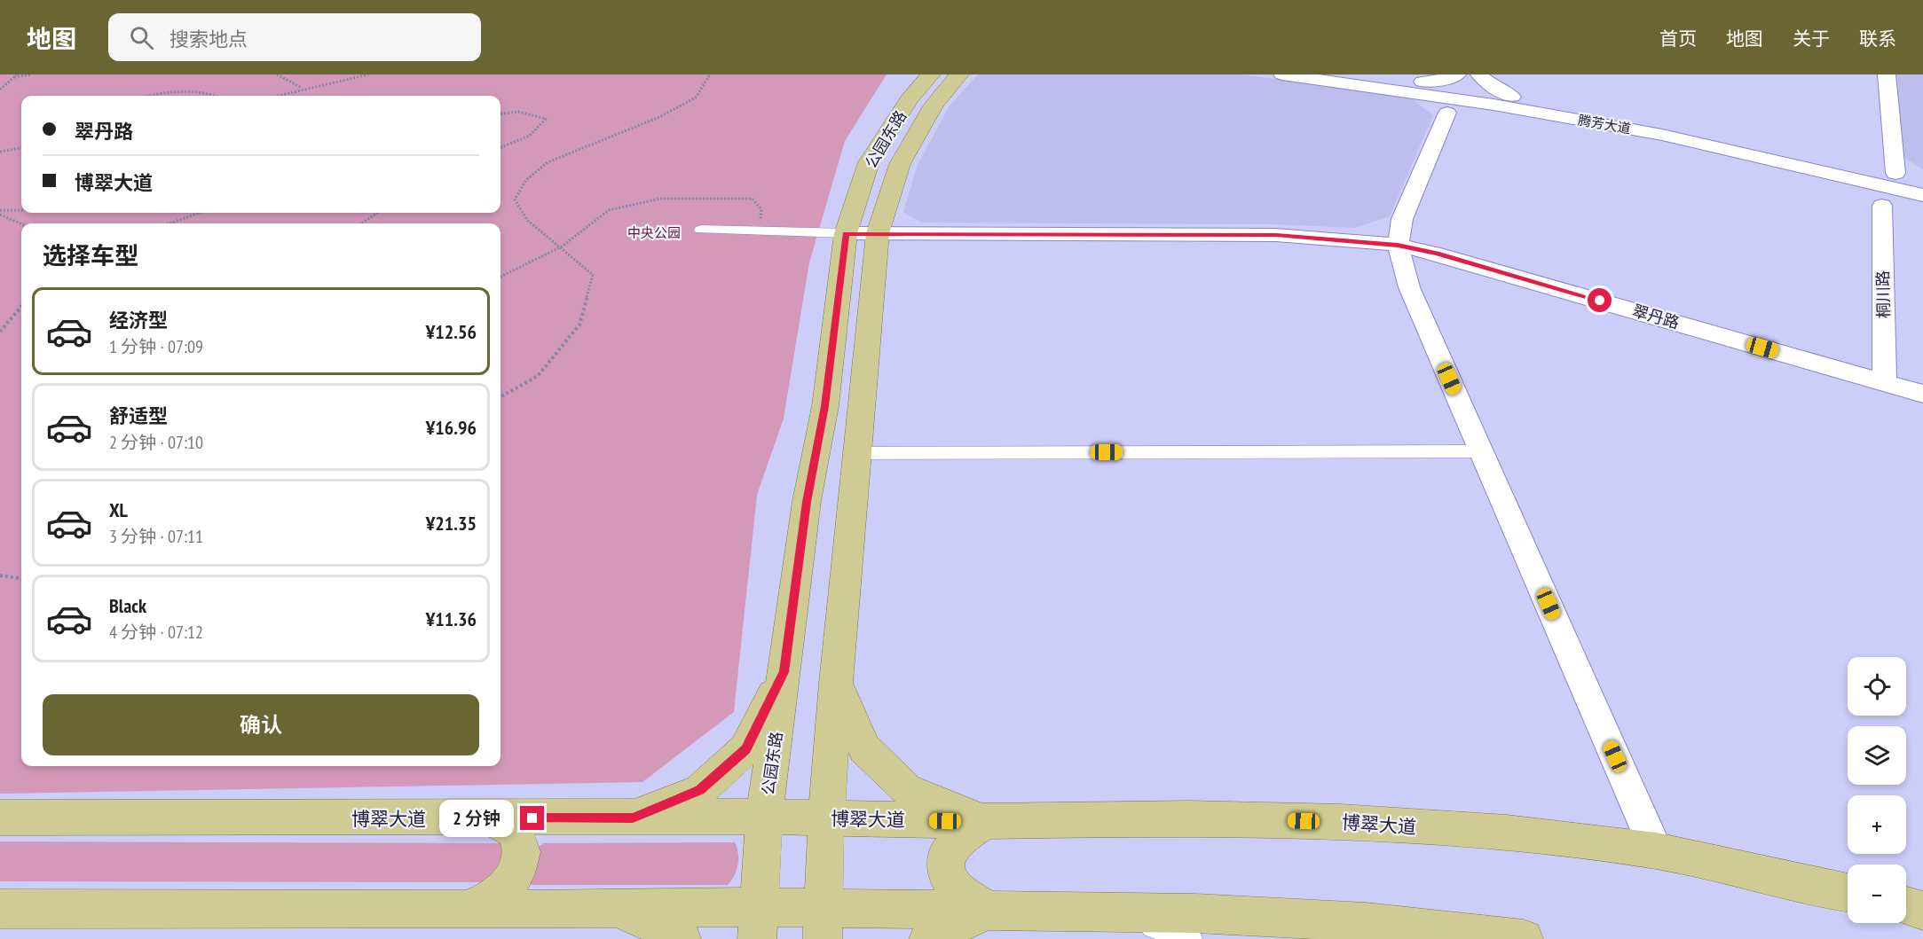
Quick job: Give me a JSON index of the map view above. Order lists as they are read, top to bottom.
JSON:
{
  "streets": {
    "main road": ["公园东路", "博翠大道"],
    "street": ["腾芳大道", "桐川路", "翠丹路"]
  },
  "crossings": [
    ["公园东路", "翠丹路"],
    ["公园东路", "博翠大道"],
    ["桐川路", "翠丹路"]
  ],
  "parks": ["中央公园"],
  "page": {
    "header": "地图",
    "search": "搜索地点",
    "nav": [
      "首页",
      "地图",
      "关于",
      "联系"
    ],
    "banner": ["翠丹路", "博翠大道"],
    "heading": "选择车型",
    "list": [
      {
        "name": "经济型",
        "note": "1 分钟 · 07:09",
        "value": "¥12.56"
      },
      {
        "name": "舒适型",
        "note": "2 分钟 · 07:10",
        "value": "¥16.96"
      },
      {
        "name": "XL",
        "note": "3 分钟 · 07:11",
        "value": "¥21.35"
      },
      {
        "name": "Black",
        "note": "4 分钟 · 07:12",
        "value": "¥11.36"
      }
    ],
    "map_buttons": ["+", "−"],
    "buttons": "确认",
    "bubble": "2 分钟"
  }
}
